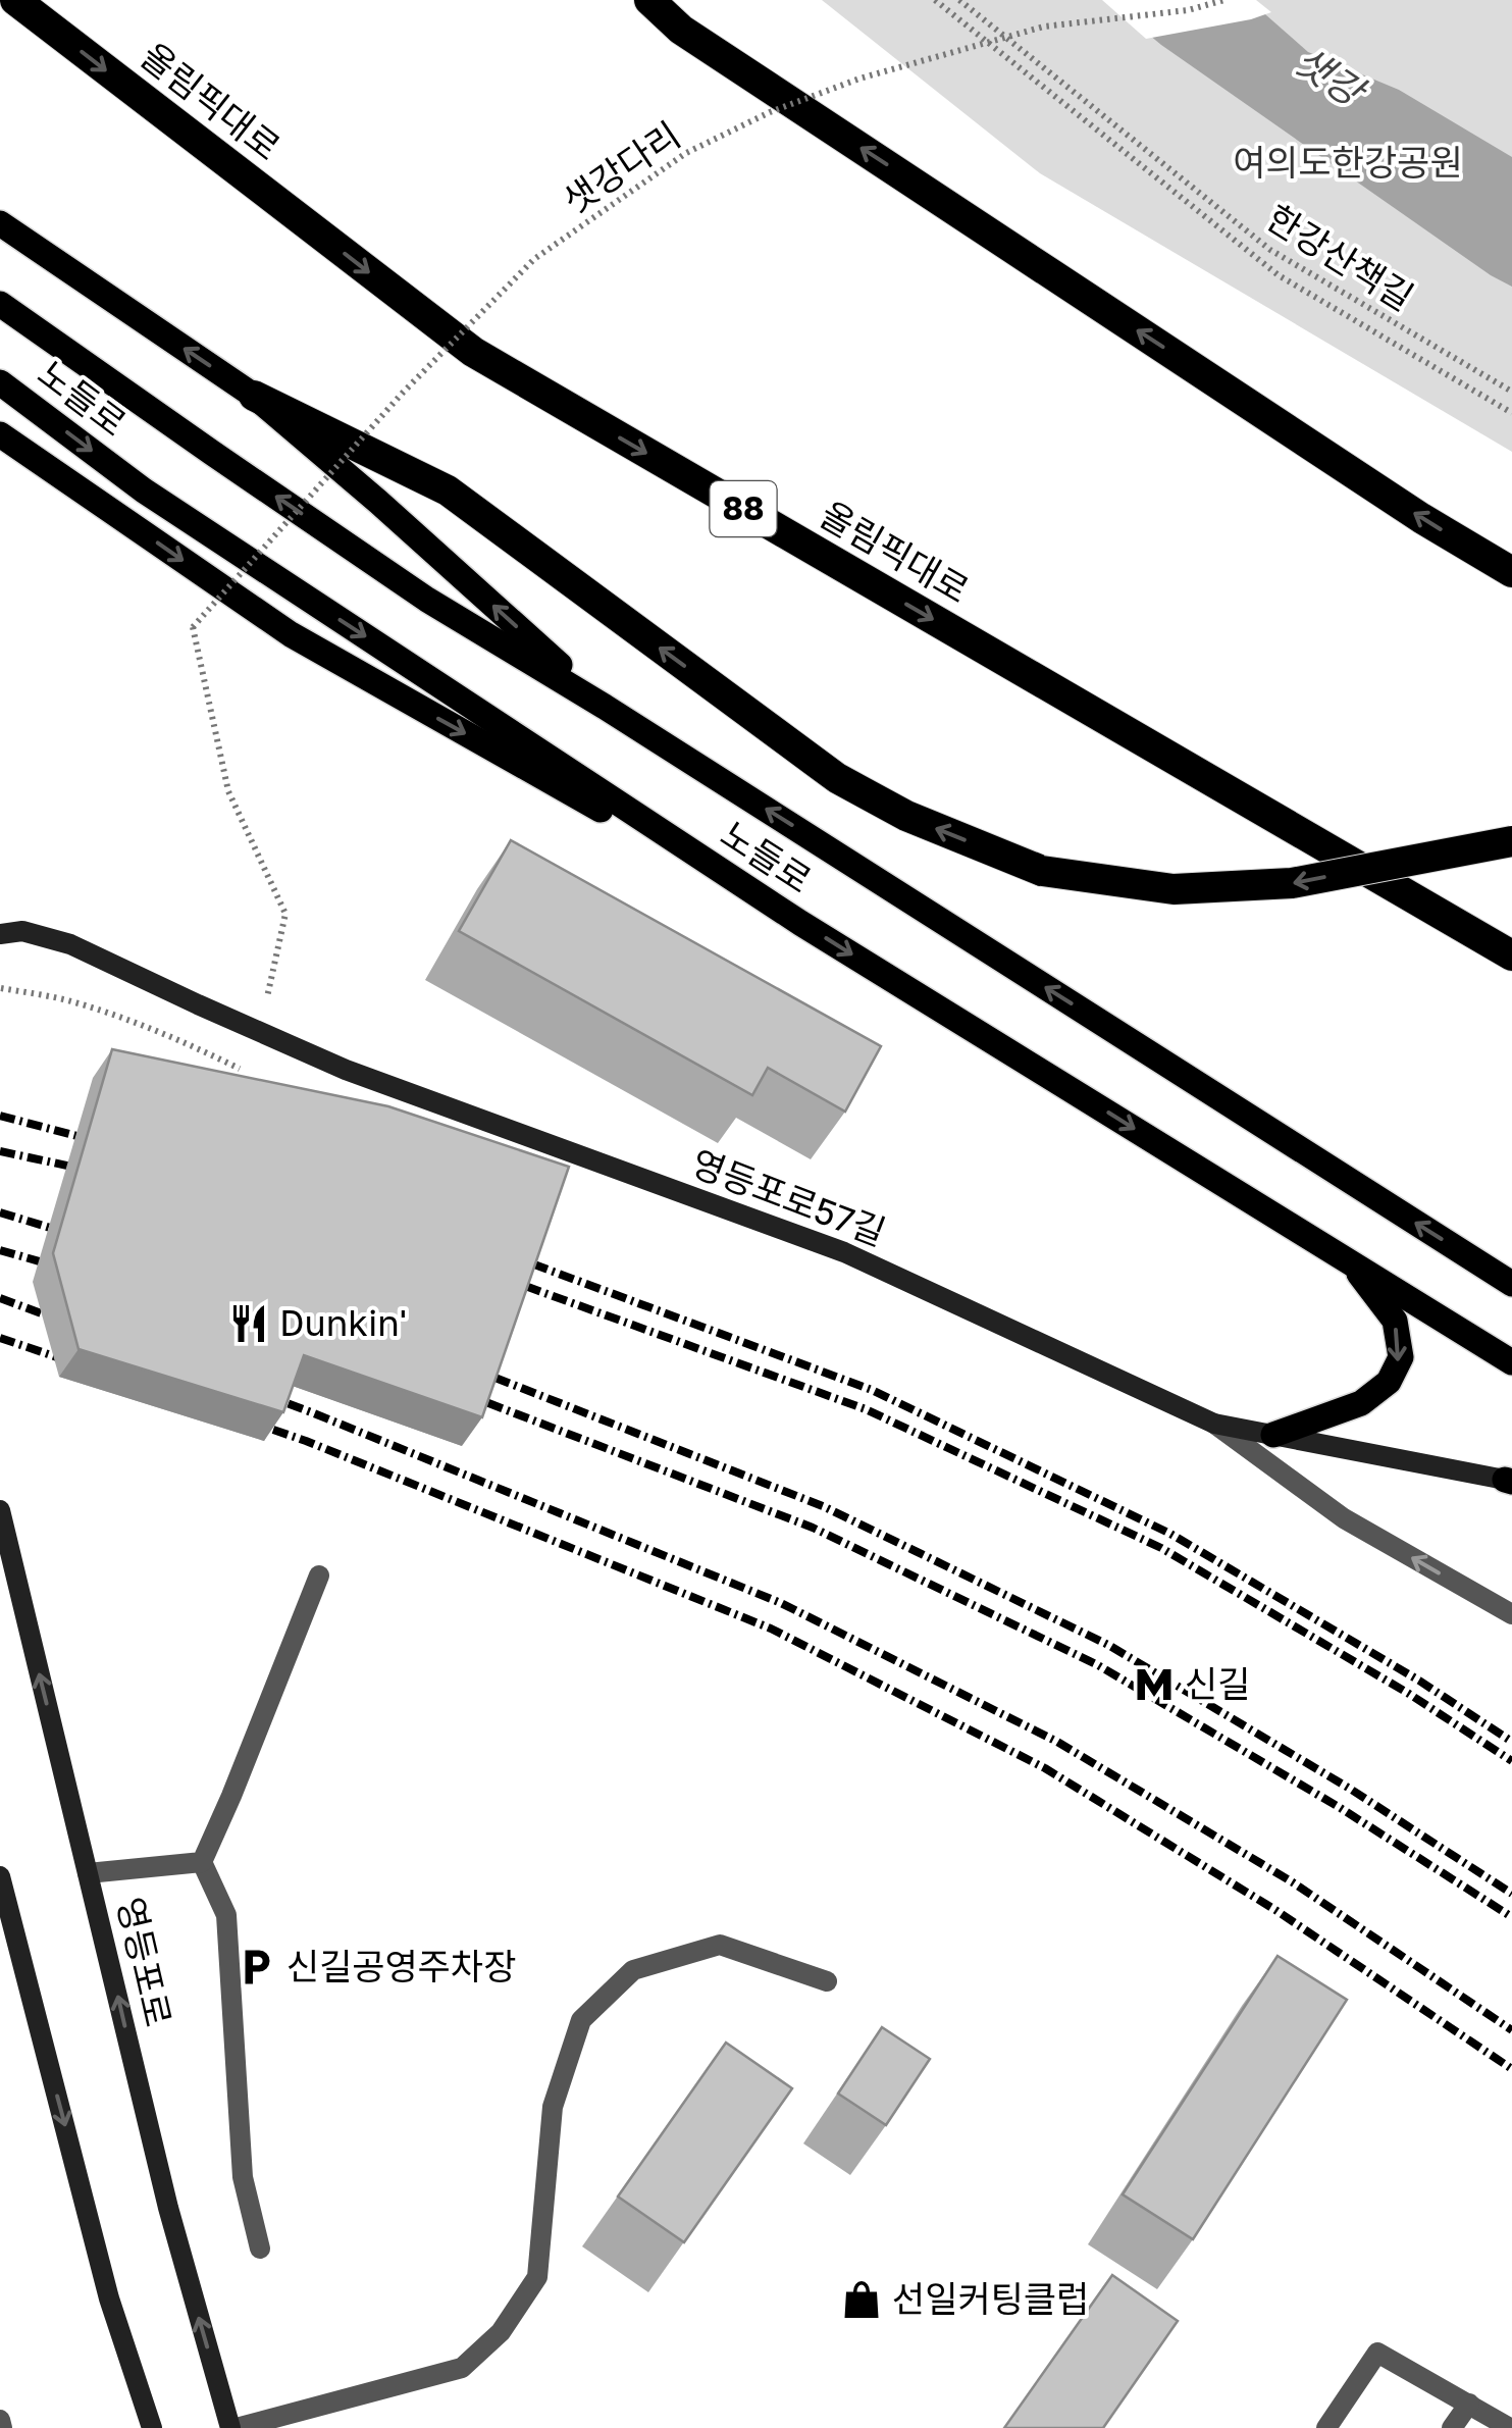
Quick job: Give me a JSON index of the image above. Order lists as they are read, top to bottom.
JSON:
{
  "streets": {
    "highway": ["올림픽대로", "88"],
    "main road": ["노들로"],
    "street": ["영등포로57길", "영등포로"],
    "path": ["샛강다리", "한강산책길"]
  },
  "water": ["샛강"],
  "parks": ["여의도한강공원"],
  "places": {
    "restaurant": ["Dunkin'"],
    "metro station": ["신길"],
    "parking": ["신길공영주차장"],
    "shop": ["선일커팅클럽"]
  }
}
